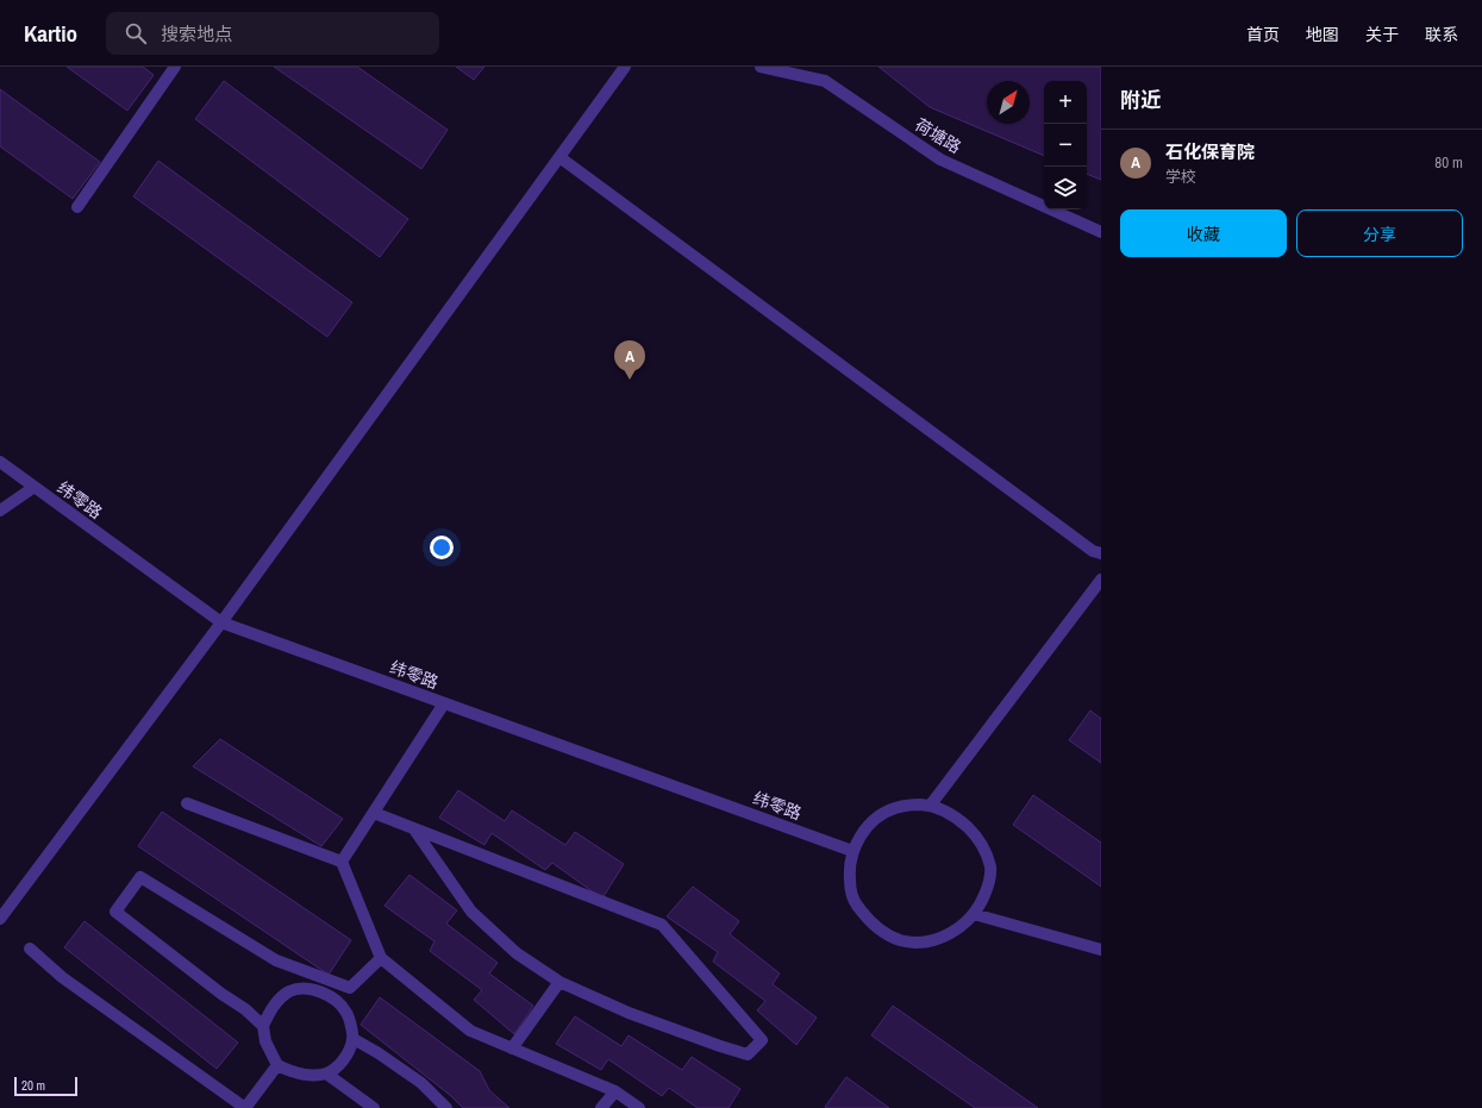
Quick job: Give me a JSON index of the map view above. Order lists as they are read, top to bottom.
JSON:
{
  "streets": {
    "street": ["荷塘路", "纬零路"]
  },
  "scale_bar": "20 m",
  "north": "top right",
  "page": {
    "header": "Kartio",
    "search": "搜索地点",
    "nav": [
      "首页",
      "地图",
      "关于",
      "联系"
    ],
    "heading": "附近",
    "map_buttons": ["+", "−"],
    "list": [
      {
        "mark": "A",
        "name": "石化保育院",
        "note": "学校",
        "value": "80 m"
      }
    ],
    "buttons": ["收藏", "分享"],
    "pins": "A",
    "scale": "20 m"
  }
}
